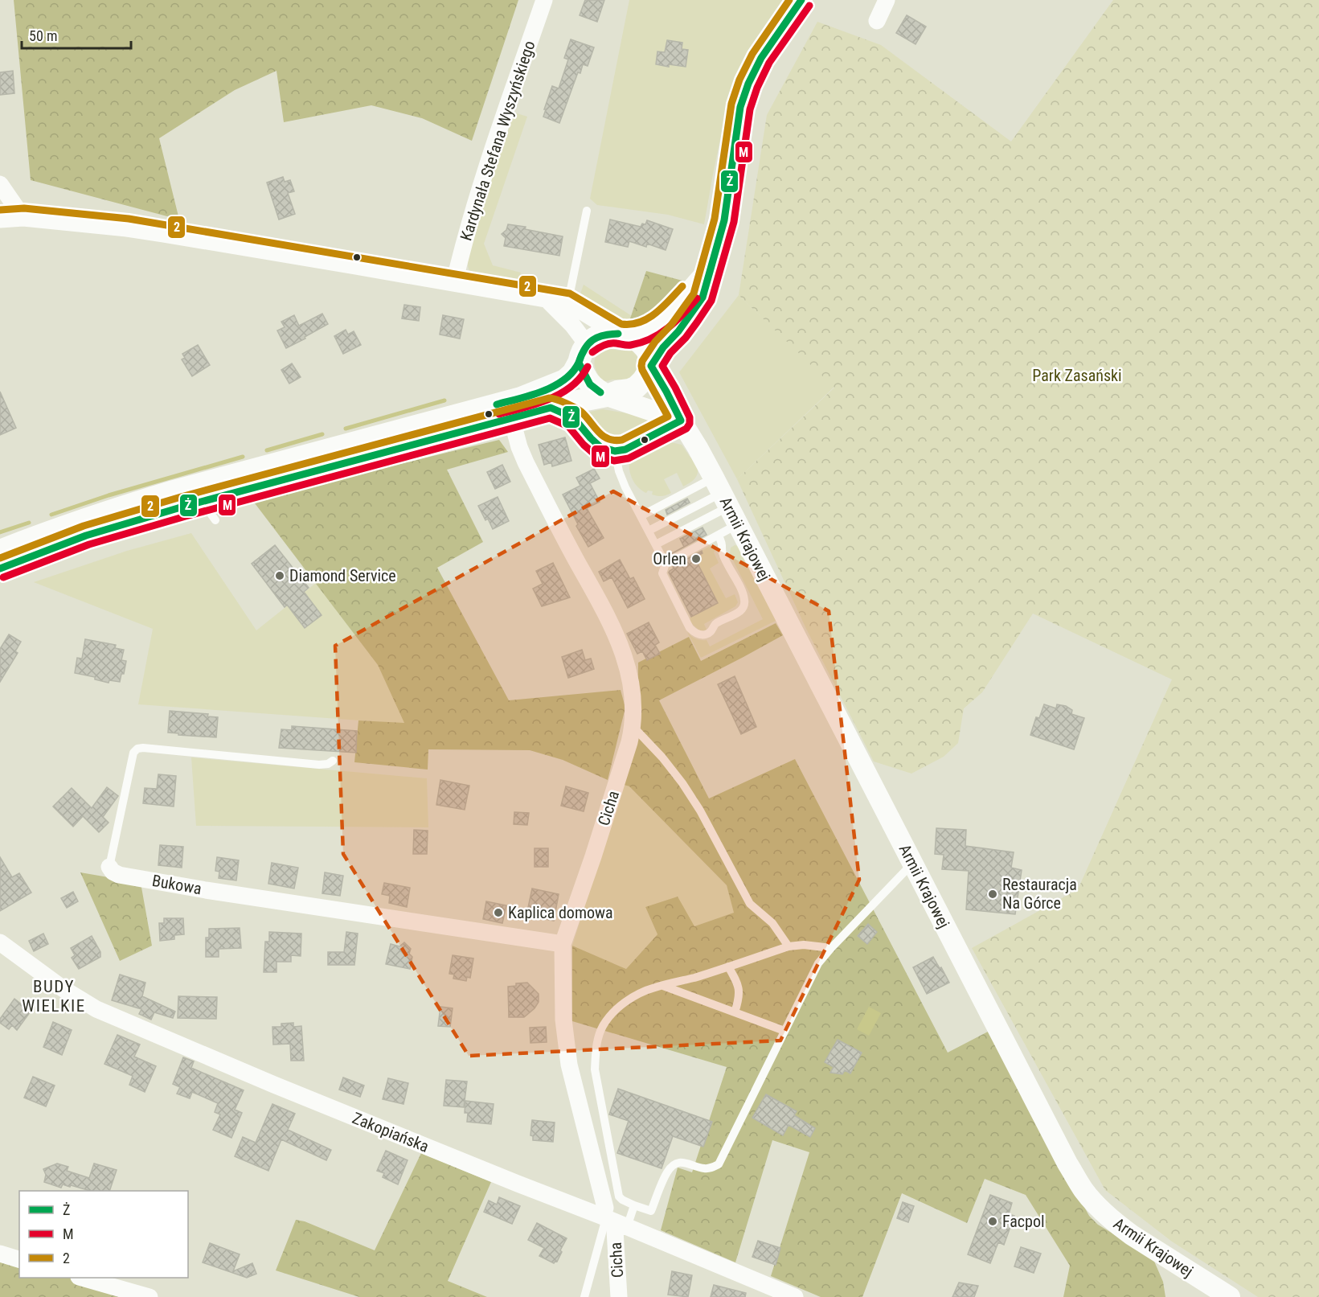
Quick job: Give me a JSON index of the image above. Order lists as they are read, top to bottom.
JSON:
{
  "streets": {
    "street": [
      "Kardynała Stefana Wyszyńskiego",
      "Armii Krajowej",
      "Cicha",
      "Bukowa",
      "Zakopiańska"
    ]
  },
  "crossings": [
    ["Cicha", "Bukowa"],
    ["Cicha", "Zakopiańska"]
  ],
  "districts": ["BUDY WIELKIE"],
  "parks": ["Park Zasański"],
  "places": [
    "Orlen",
    "Diamond Service",
    "Restauracja Na Górce",
    "Kaplica domowa",
    "Facpol"
  ],
  "lines": ["transit line Ż", "transit line 2", "transit line M"],
  "legend": ["Ż", "M", "2"],
  "scale_bar": "50 m"
}
